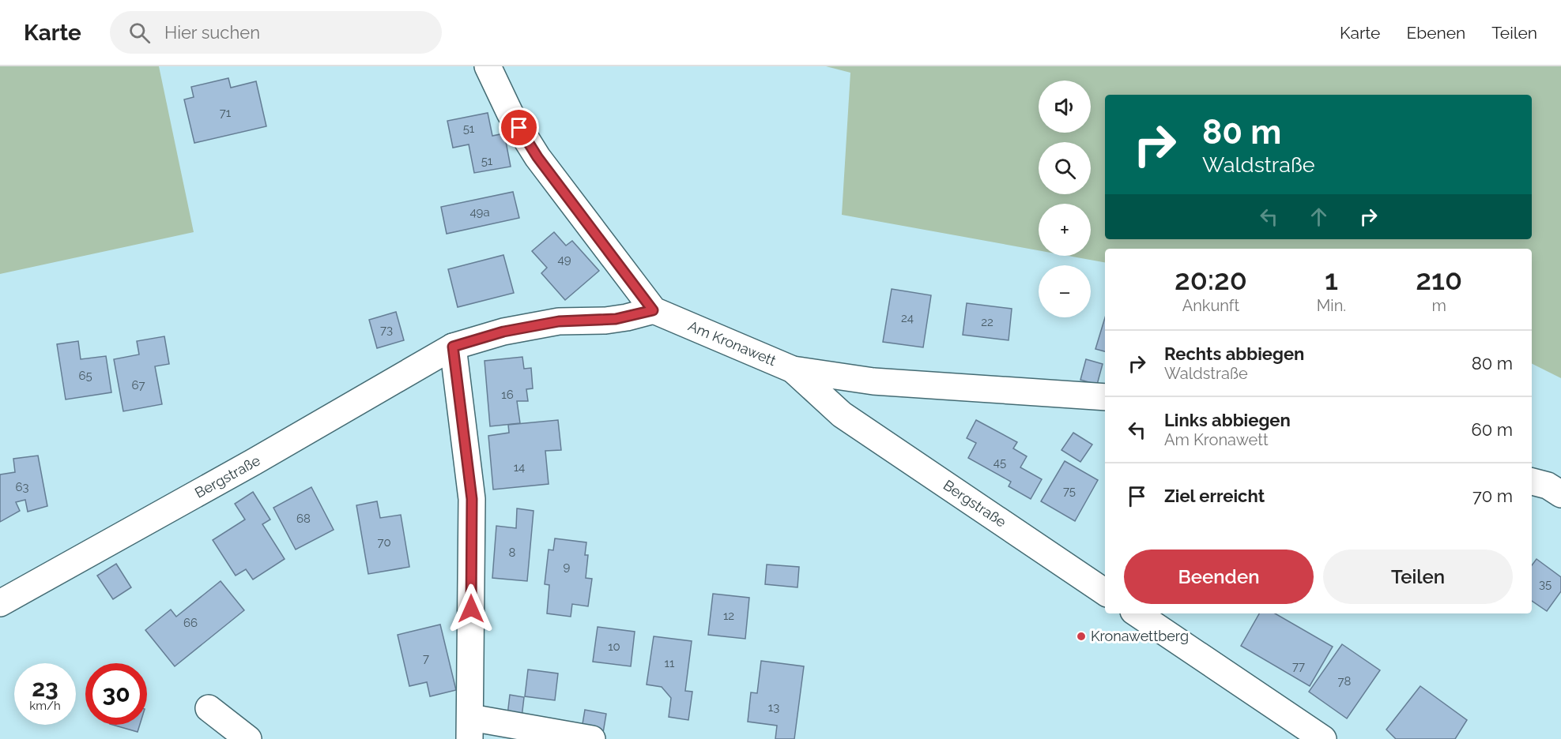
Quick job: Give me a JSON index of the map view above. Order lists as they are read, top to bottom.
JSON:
{
  "streets": {
    "street": ["Am Kronawett", "Bergstraße"]
  },
  "crossings": [
    ["Am Kronawett", "Bergstraße"]
  ],
  "places": ["Kronawettberg"],
  "house_numbers": [
    "71",
    "51",
    "51",
    "49a",
    "49",
    "24",
    "22",
    "73",
    "65",
    "67",
    "16",
    "45",
    "14",
    "63",
    "75",
    "68",
    "70",
    "8",
    "9",
    "35",
    "12",
    "66",
    "10",
    "7",
    "11",
    "77",
    "78",
    "13"
  ],
  "page": {
    "header": "Karte",
    "search": "Hier suchen",
    "nav": ["Karte", "Ebenen", "Teilen"],
    "map_buttons": ["+", "−"],
    "turn": ["80 m", "Waldstraße"],
    "eta": [
      "20:20",
      "Ankunft",
      "1",
      "Min.",
      "210",
      "m"
    ],
    "list": [
      {
        "name": "Rechts abbiegen",
        "note": "Waldstraße",
        "value": "80 m"
      },
      {
        "name": "Links abbiegen",
        "note": "Am Kronawett",
        "value": "60 m"
      },
      {
        "name": "Ziel erreicht",
        "value": "70 m"
      }
    ],
    "buttons": ["Beenden", "Teilen"],
    "speed": "23 km/h",
    "limit": "30"
  }
}
